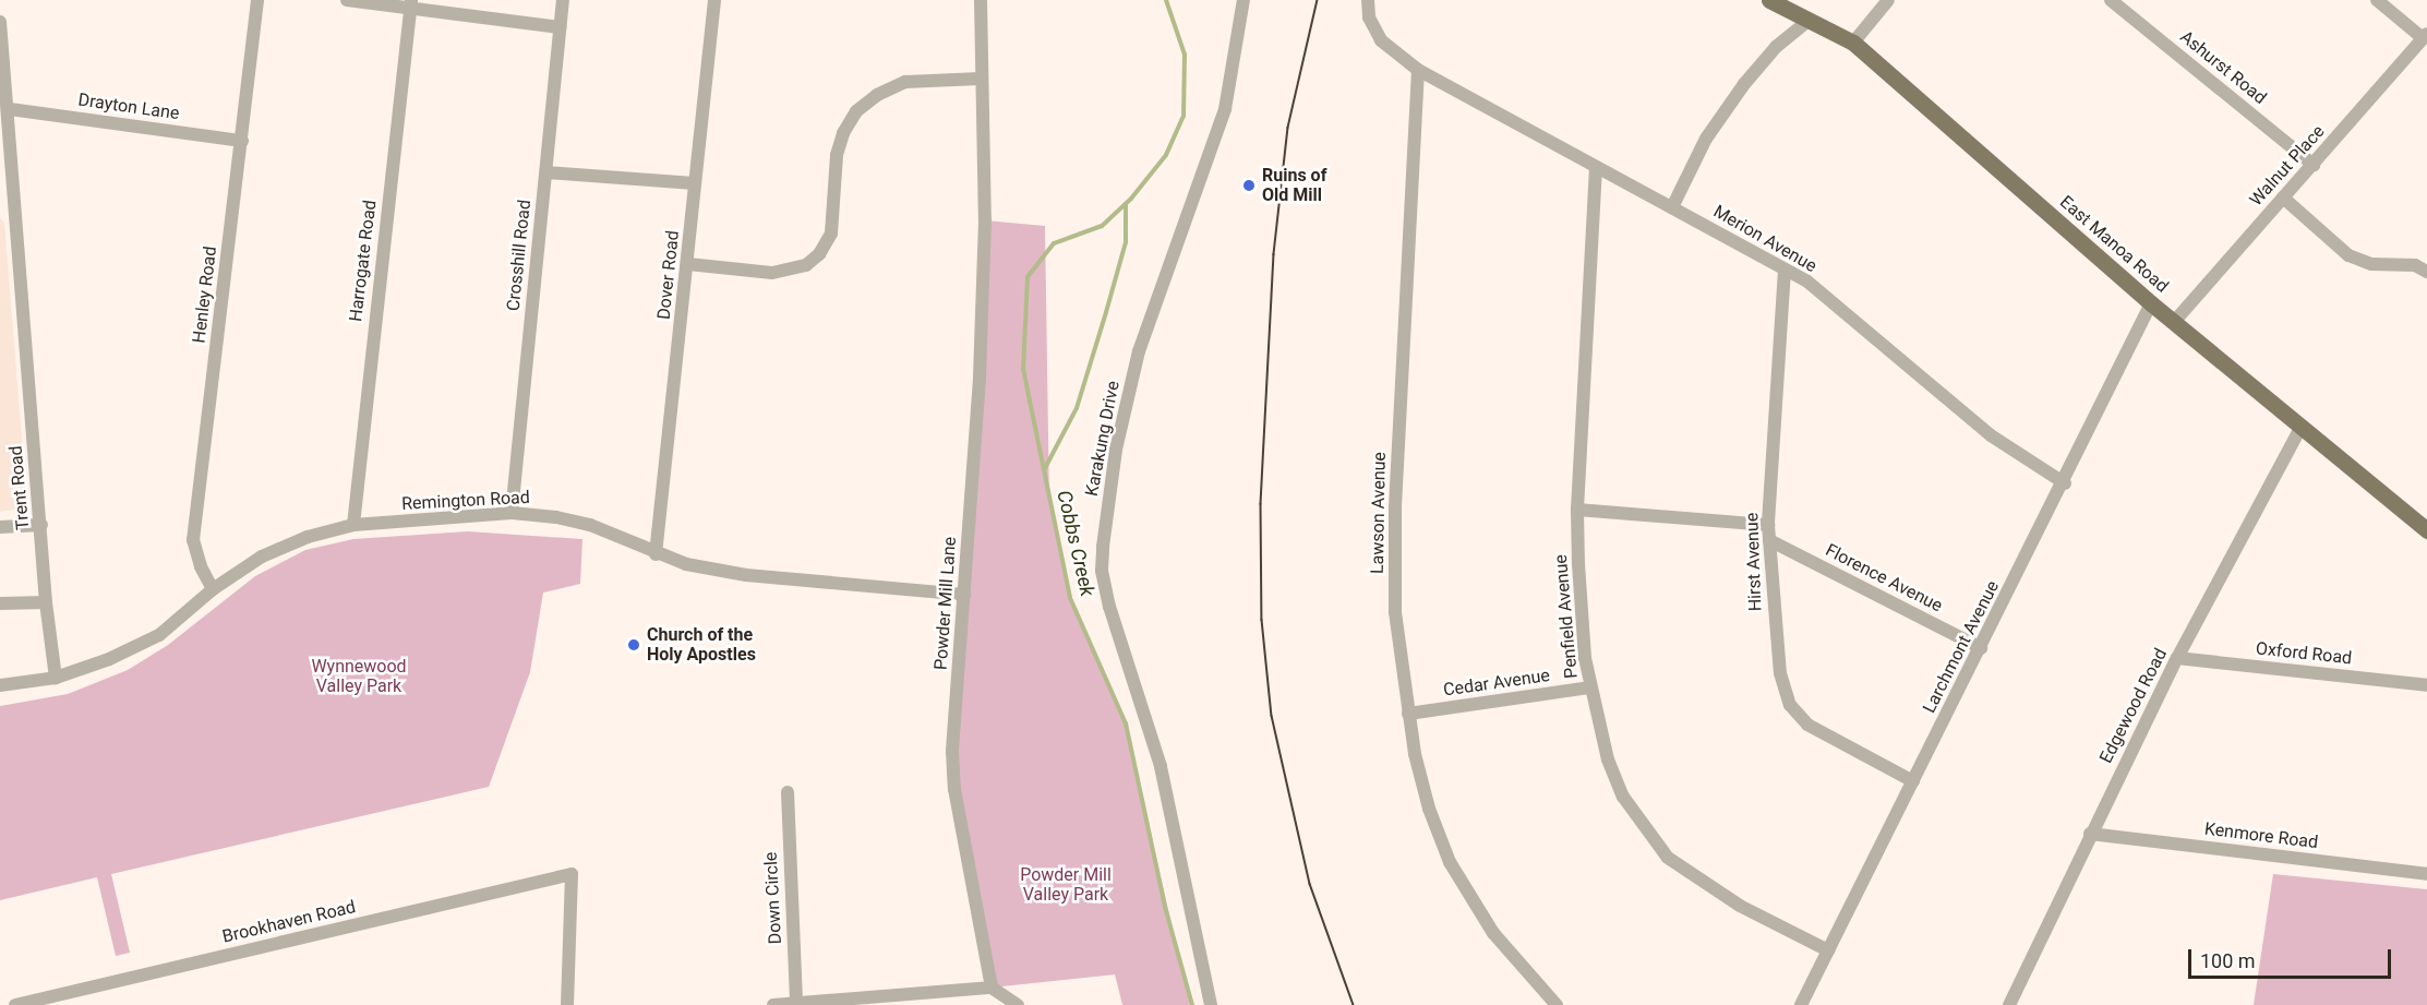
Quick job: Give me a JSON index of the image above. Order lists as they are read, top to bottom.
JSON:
{
  "streets": {
    "main road": ["East Manoa Road"],
    "street": [
      "Ashurst Road",
      "Drayton Lane",
      "Walnut Place",
      "Merion Avenue",
      "Crosshill Road",
      "Harrogate Road",
      "Dover Road",
      "Henley Road",
      "Karakung Drive",
      "Trent Road",
      "Remington Road",
      "Lawson Avenue",
      "Hirst Avenue",
      "Florence Avenue",
      "Powder Mill Lane",
      "Penfield Avenue",
      "Larchmont Avenue",
      "Oxford Road",
      "Cedar Avenue",
      "Edgewood Road",
      "Kenmore Road",
      "Down Circle",
      "Brookhaven Road"
    ]
  },
  "crossings": [
    ["Ashurst Road", "Walnut Place"],
    ["Drayton Lane", "Henley Road"],
    ["Drayton Lane", "Trent Road"],
    ["Walnut Place", "East Manoa Road"],
    ["Merion Avenue", "Lawson Avenue"],
    ["Merion Avenue", "Hirst Avenue"],
    ["Merion Avenue", "Penfield Avenue"],
    ["Merion Avenue", "Larchmont Avenue"],
    ["East Manoa Road", "Larchmont Avenue"],
    ["East Manoa Road", "Edgewood Road"],
    ["Crosshill Road", "Remington Road"],
    ["Harrogate Road", "Remington Road"],
    ["Dover Road", "Remington Road"],
    ["Henley Road", "Remington Road"],
    ["Trent Road", "Remington Road"],
    ["Remington Road", "Powder Mill Lane"],
    ["Lawson Avenue", "Cedar Avenue"],
    ["Hirst Avenue", "Florence Avenue"],
    ["Hirst Avenue", "Larchmont Avenue"],
    ["Florence Avenue", "Larchmont Avenue"],
    ["Penfield Avenue", "Larchmont Avenue"],
    ["Penfield Avenue", "Cedar Avenue"],
    ["Oxford Road", "Edgewood Road"],
    ["Edgewood Road", "Kenmore Road"]
  ],
  "water": ["Cobbs Creek"],
  "parks": ["Wynnewood Valley Park", "Powder Mill Valley Park"],
  "places": ["Ruins of Old Mill", "Church of the Holy Apostles"],
  "scale_bar": "100 m"
}
